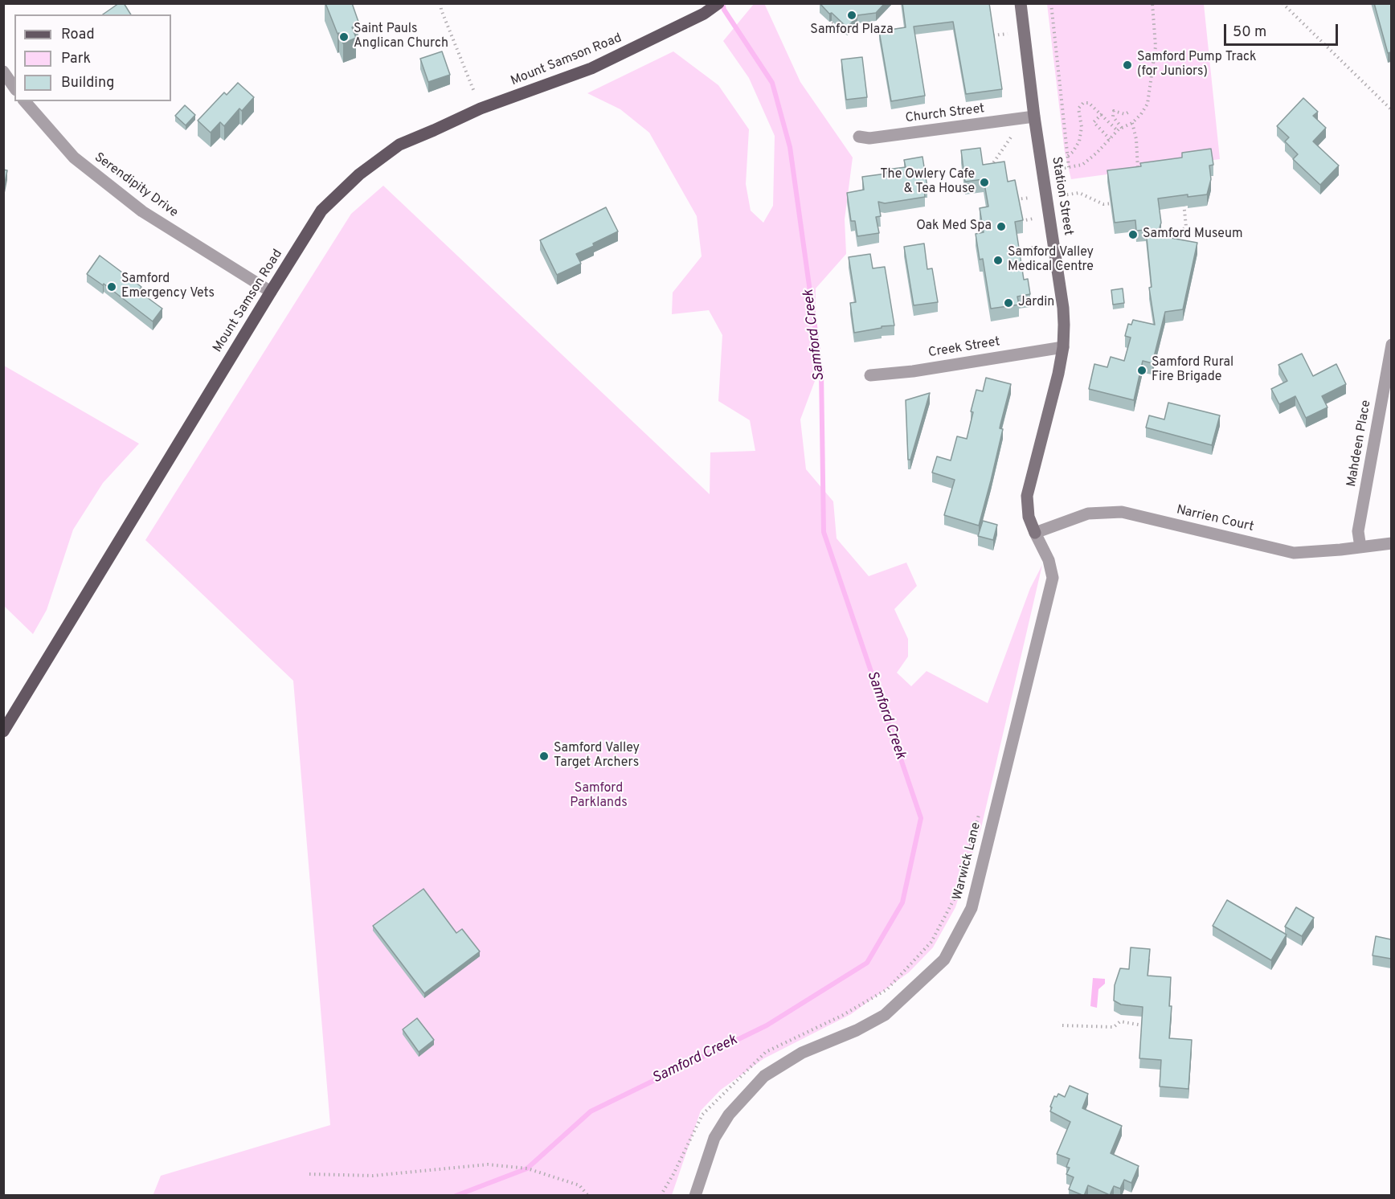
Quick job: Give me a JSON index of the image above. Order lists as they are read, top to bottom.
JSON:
{
  "streets": {
    "main road": ["Mount Samson Road"],
    "street": [
      "Church Street",
      "Serendipity Drive",
      "Station Street",
      "Creek Street",
      "Mahdeen Place",
      "Narrien Court",
      "Warwick Lane"
    ]
  },
  "crossings": [
    ["Mount Samson Road", "Serendipity Drive"],
    ["Church Street", "Station Street"],
    ["Station Street", "Creek Street"],
    ["Station Street", "Narrien Court"],
    ["Station Street", "Warwick Lane"],
    ["Mahdeen Place", "Narrien Court"],
    ["Narrien Court", "Warwick Lane"]
  ],
  "water": ["Samford Creek"],
  "parks": ["Samford Parklands"],
  "places": [
    "Samford Plaza",
    "Saint Pauls Anglican Church",
    "Samford Pump Track (for Juniors)",
    "The Owlery Cafe & Tea House",
    "Oak Med Spa",
    "Samford Museum",
    "Samford Valley Medical Centre",
    "Samford Emergency Vets",
    "Jardin",
    "Samford Rural Fire Brigade",
    "Samford Valley Target Archers"
  ],
  "legend": ["Road", "Park", "Building"],
  "scale_bar": "50 m"
}
